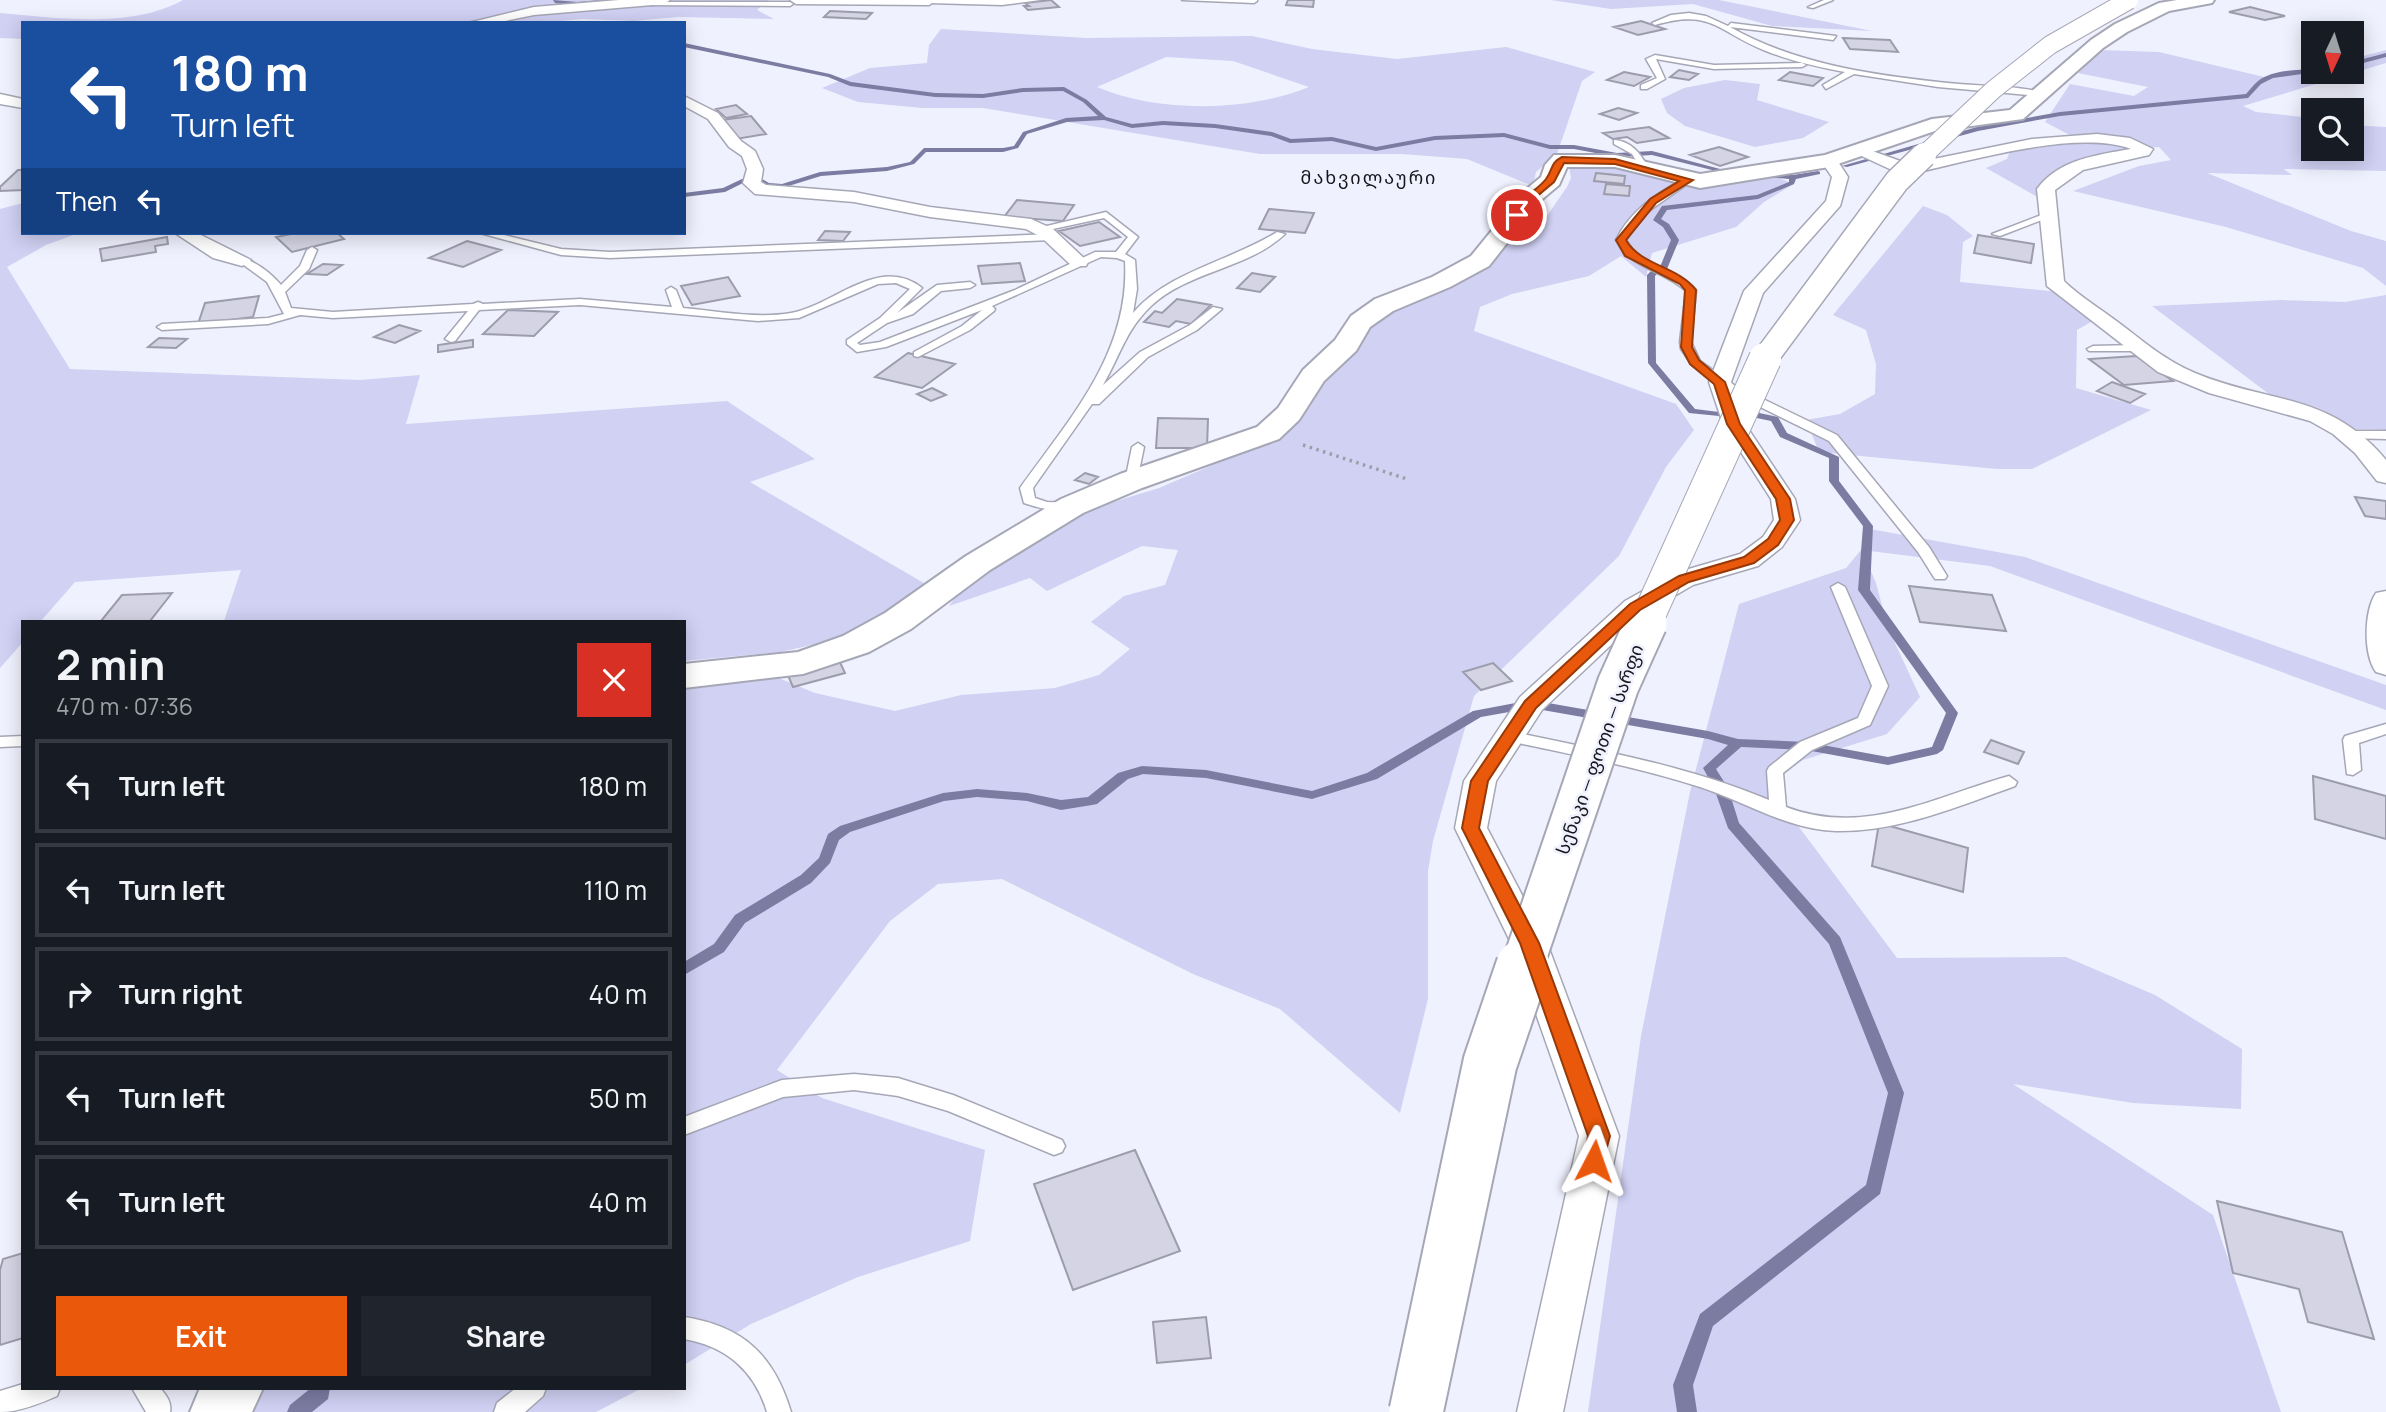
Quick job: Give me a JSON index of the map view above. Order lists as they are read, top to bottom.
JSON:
{
  "streets": {
    "main road": ["სენაკი — ფოთი — სარფი"]
  },
  "districts": ["მახვილაური"],
  "north": "bottom",
  "page": {
    "turn": ["180 m", "Turn left"],
    "then": "Then",
    "heading": ["2 min", "470 m · 07:36"],
    "list": [
      {
        "name": "Turn left",
        "value": "180 m"
      },
      {
        "name": "Turn left",
        "value": "110 m"
      },
      {
        "name": "Turn right",
        "value": "40 m"
      },
      {
        "name": "Turn left",
        "value": "50 m"
      },
      {
        "name": "Turn left",
        "value": "40 m"
      }
    ],
    "buttons": ["Exit", "Share"]
  }
}
